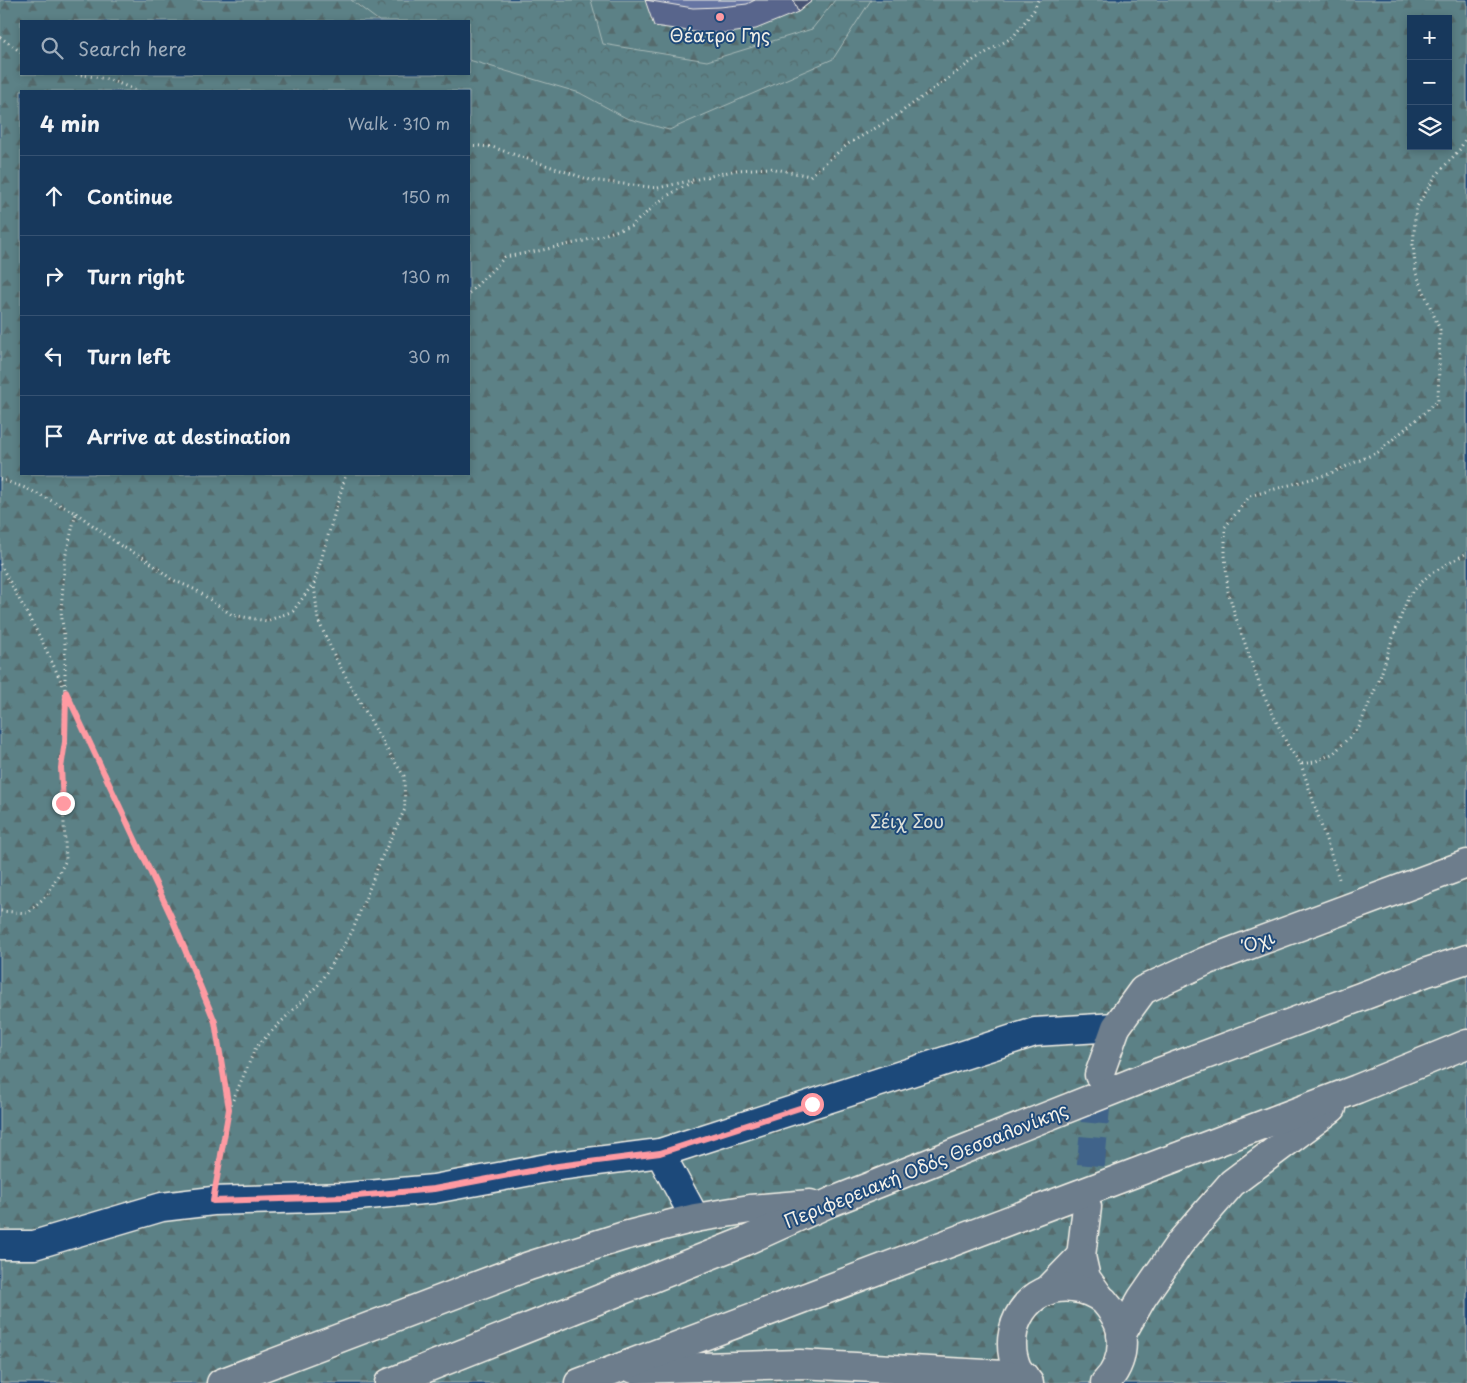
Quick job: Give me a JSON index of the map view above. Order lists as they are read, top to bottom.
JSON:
{
  "streets": {
    "main road": ["Όχι", "Περιφερειακή Οδός Θεσσαλονίκης"]
  },
  "parks": ["Σέιχ Σου"],
  "places": ["Θέατρο Γης"],
  "page": {
    "map_buttons": ["+", "−"],
    "search": "Search here",
    "heading": ["4 min", "Walk · 310 m"],
    "list": [
      ["Continue", "150 m"],
      ["Turn right", "130 m"],
      ["Turn left", "30 m"],
      "Arrive at destination"
    ]
  }
}
